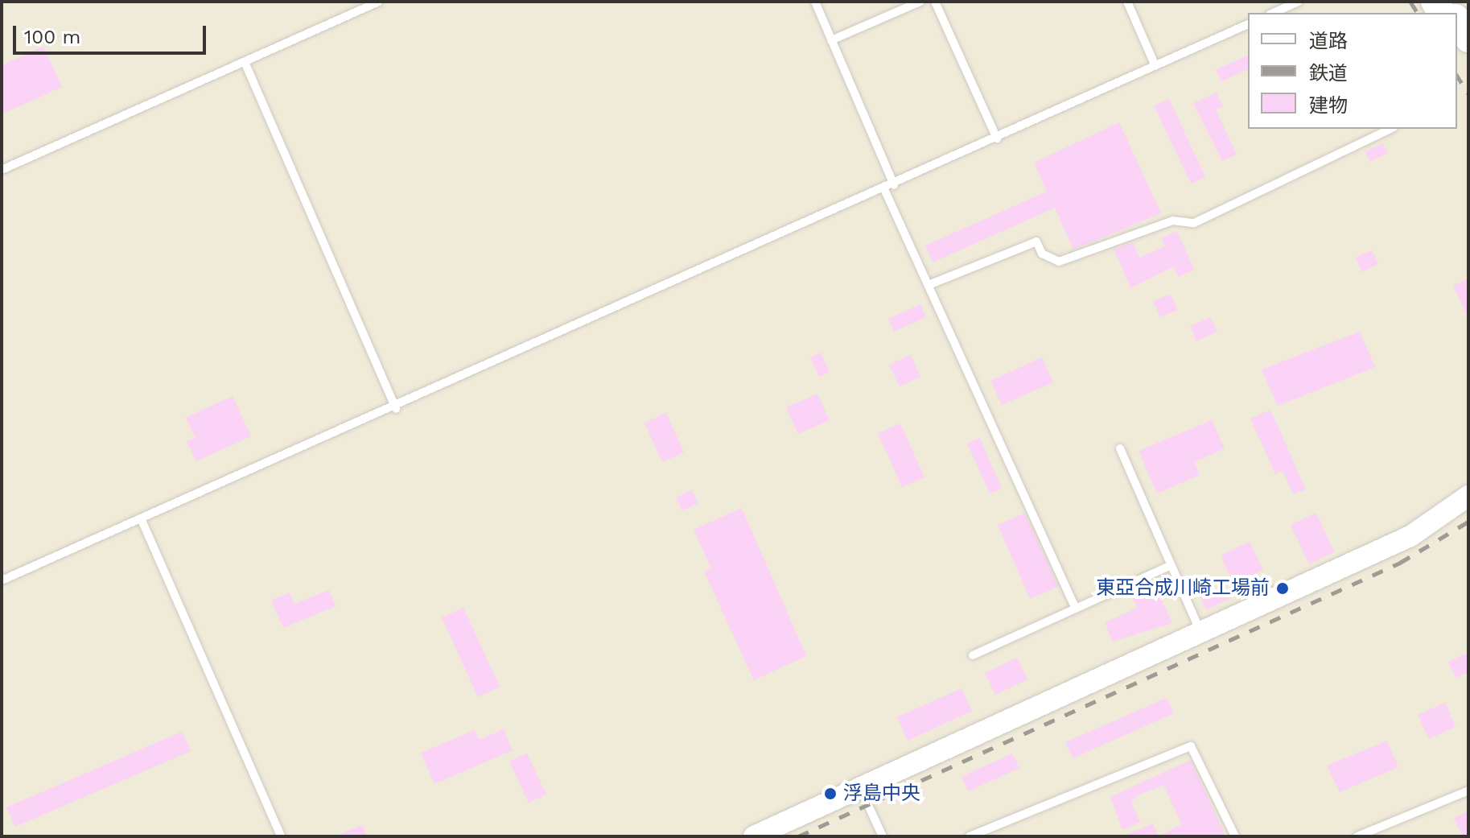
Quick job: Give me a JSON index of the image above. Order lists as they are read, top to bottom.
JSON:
{
  "places": ["東亞合成川崎工場前", "浮島中央"],
  "legend": ["道路", "鉄道", "建物"],
  "scale_bar": "100 m"
}
